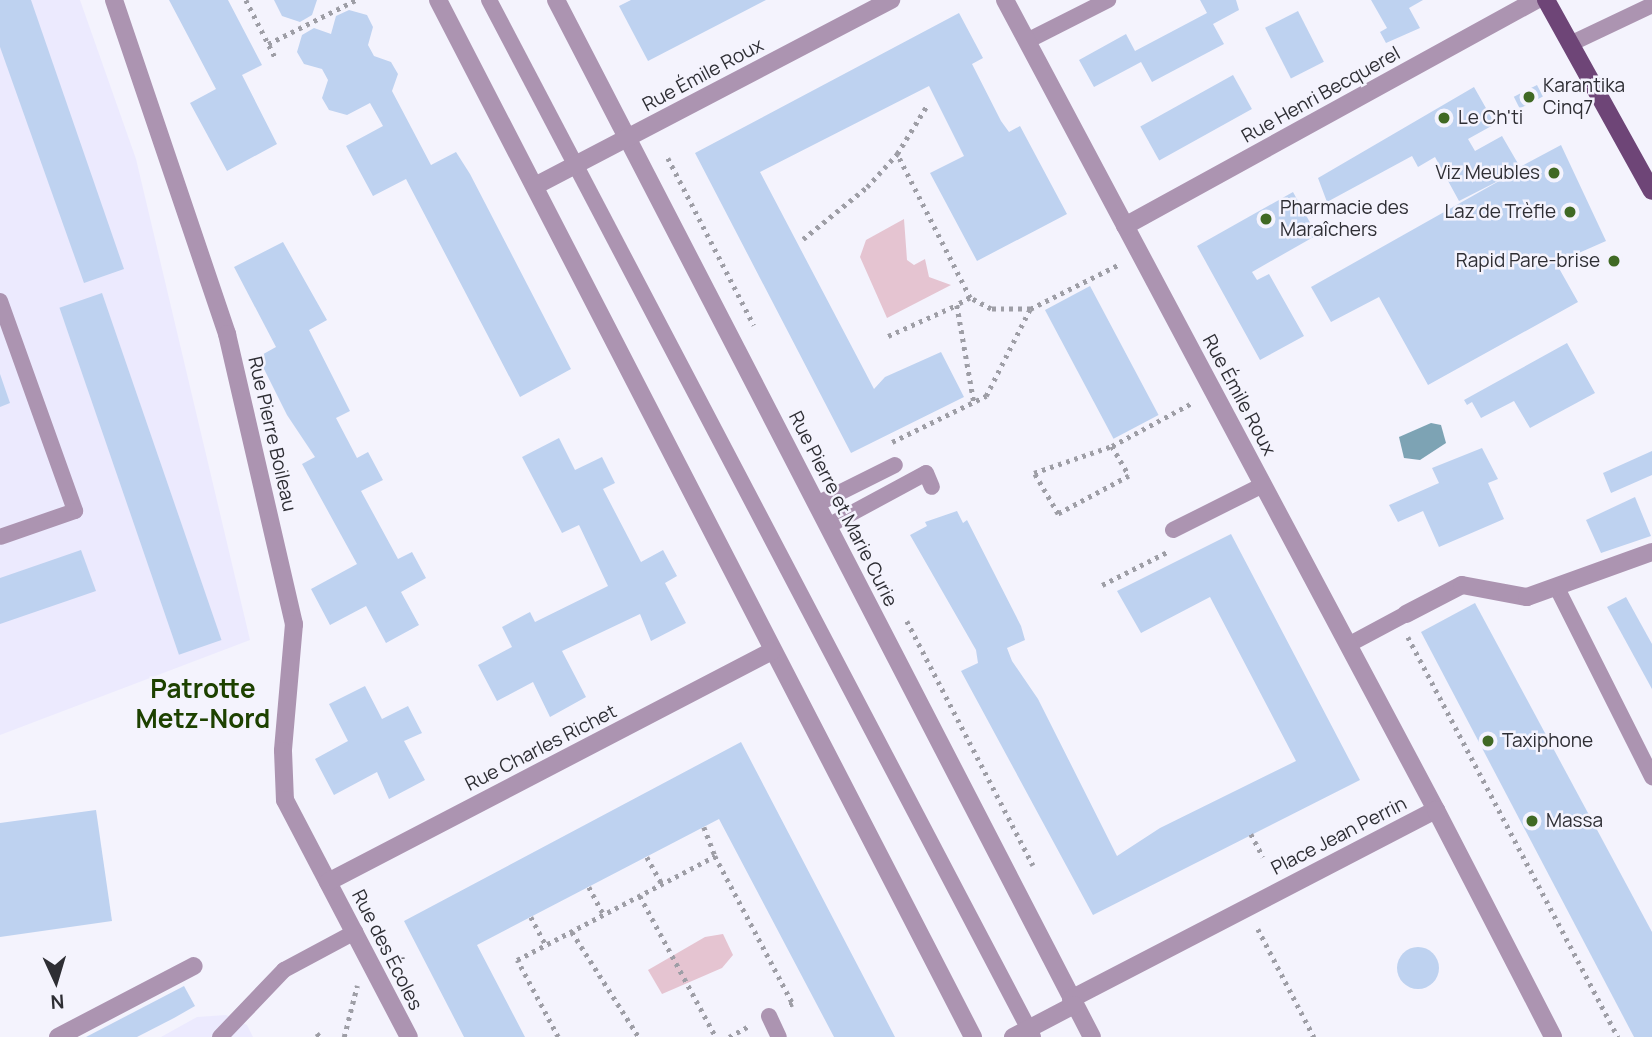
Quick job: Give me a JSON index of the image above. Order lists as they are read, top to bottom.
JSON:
{
  "streets": {
    "street": [
      "Rue Émile Roux",
      "Rue Henri Becquerel",
      "Rue Pierre Boileau",
      "Rue Pierre et Marie Curie",
      "Rue Charles Richet",
      "Place Jean Perrin",
      "Rue des Écoles"
    ]
  },
  "crossings": [
    ["Rue Émile Roux", "Rue Henri Becquerel"],
    ["Rue Émile Roux", "Rue Pierre et Marie Curie"],
    ["Rue Émile Roux", "Place Jean Perrin"],
    ["Rue Pierre Boileau", "Rue Charles Richet"],
    ["Rue Pierre Boileau", "Rue des Écoles"],
    ["Rue Pierre et Marie Curie", "Place Jean Perrin"],
    ["Rue Charles Richet", "Rue des Écoles"]
  ],
  "districts": ["Patrotte Metz-Nord"],
  "places": [
    "Karantika Cinq7",
    "Le Ch'ti",
    "Viz Meubles",
    "Laz de Trèfle",
    "Pharmacie des Maraîchers",
    "Rapid Pare-brise",
    "Taxiphone",
    "Massa"
  ],
  "north": "bottom"
}
